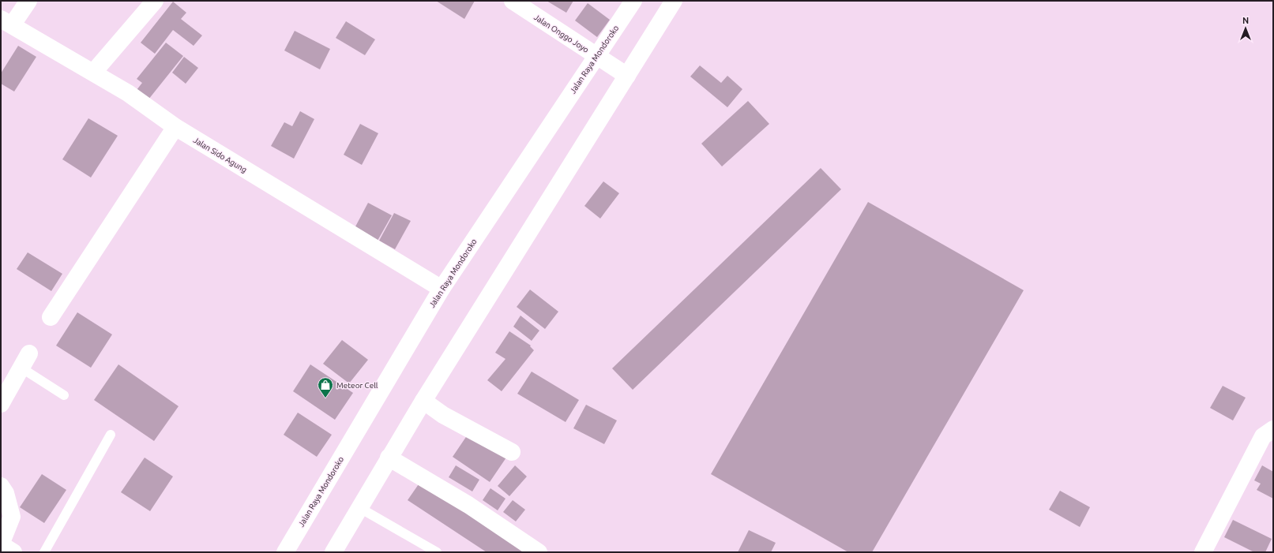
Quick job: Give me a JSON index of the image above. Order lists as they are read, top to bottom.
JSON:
{
  "streets": {
    "main road": ["Jalan Onggo Joyo", "Jalan Raya Mondoroko", "Jalan Sido Agung"]
  },
  "crossings": [
    ["Jalan Onggo Joyo", "Jalan Raya Mondoroko"],
    ["Jalan Raya Mondoroko", "Jalan Sido Agung"]
  ],
  "places": {
    "shop": ["Meteor Cell"]
  },
  "north": "top"
}
